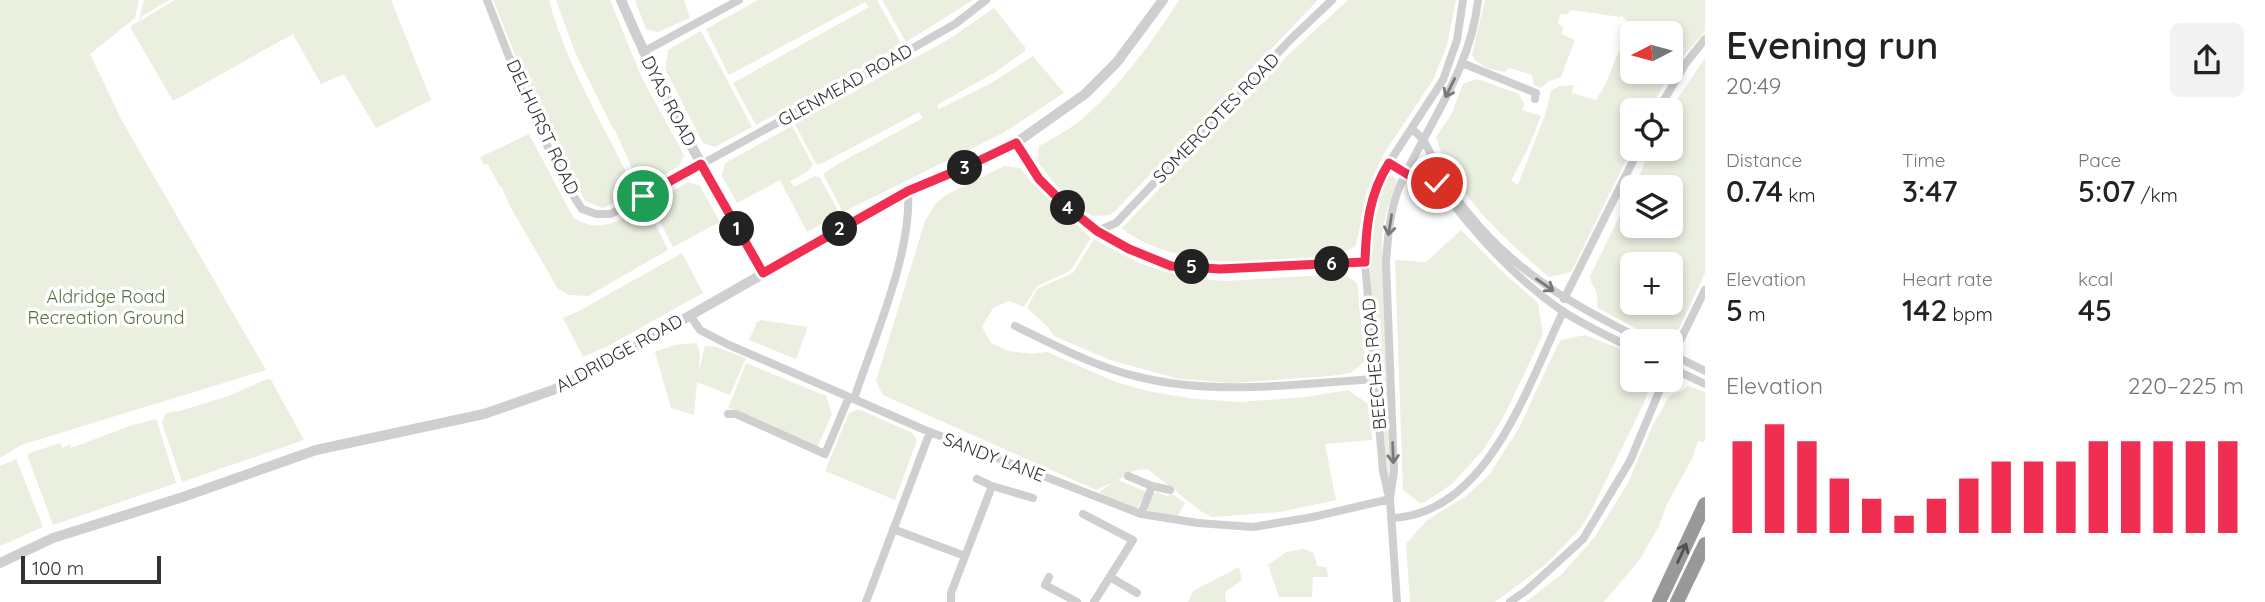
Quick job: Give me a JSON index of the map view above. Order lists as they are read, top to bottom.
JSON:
{
  "streets": {
    "street": [
      "GLENMEAD ROAD",
      "DYAS ROAD",
      "SOMERCOTES ROAD",
      "DELHURST ROAD",
      "ALDRIDGE ROAD",
      "BEECHES ROAD",
      "SANDY LANE"
    ]
  },
  "crossings": [
    ["GLENMEAD ROAD", "DYAS ROAD"],
    ["GLENMEAD ROAD", "DELHURST ROAD"],
    ["DYAS ROAD", "DELHURST ROAD"],
    ["DYAS ROAD", "ALDRIDGE ROAD"],
    ["ALDRIDGE ROAD", "SANDY LANE"],
    ["BEECHES ROAD", "SANDY LANE"]
  ],
  "parks": ["Aldridge Road Recreation Ground"],
  "scale_bar": "100 m",
  "north": "left",
  "page": {
    "heading": ["Evening run", "20:49"],
    "map_buttons": ["+", "−"],
    "stats": [
      ["Distance", "0.74 km"],
      ["Time", "3:47"],
      ["Pace", "5:07 /km"],
      ["Elevation", "5 m"],
      ["Heart rate", "142 bpm"],
      ["kcal", "45"]
    ],
    "pins": [
      "3",
      "4",
      "1",
      "2",
      "6",
      "5"
    ],
    "chart": ["Elevation", "220–225 m"],
    "scale": "100 m"
  }
}
